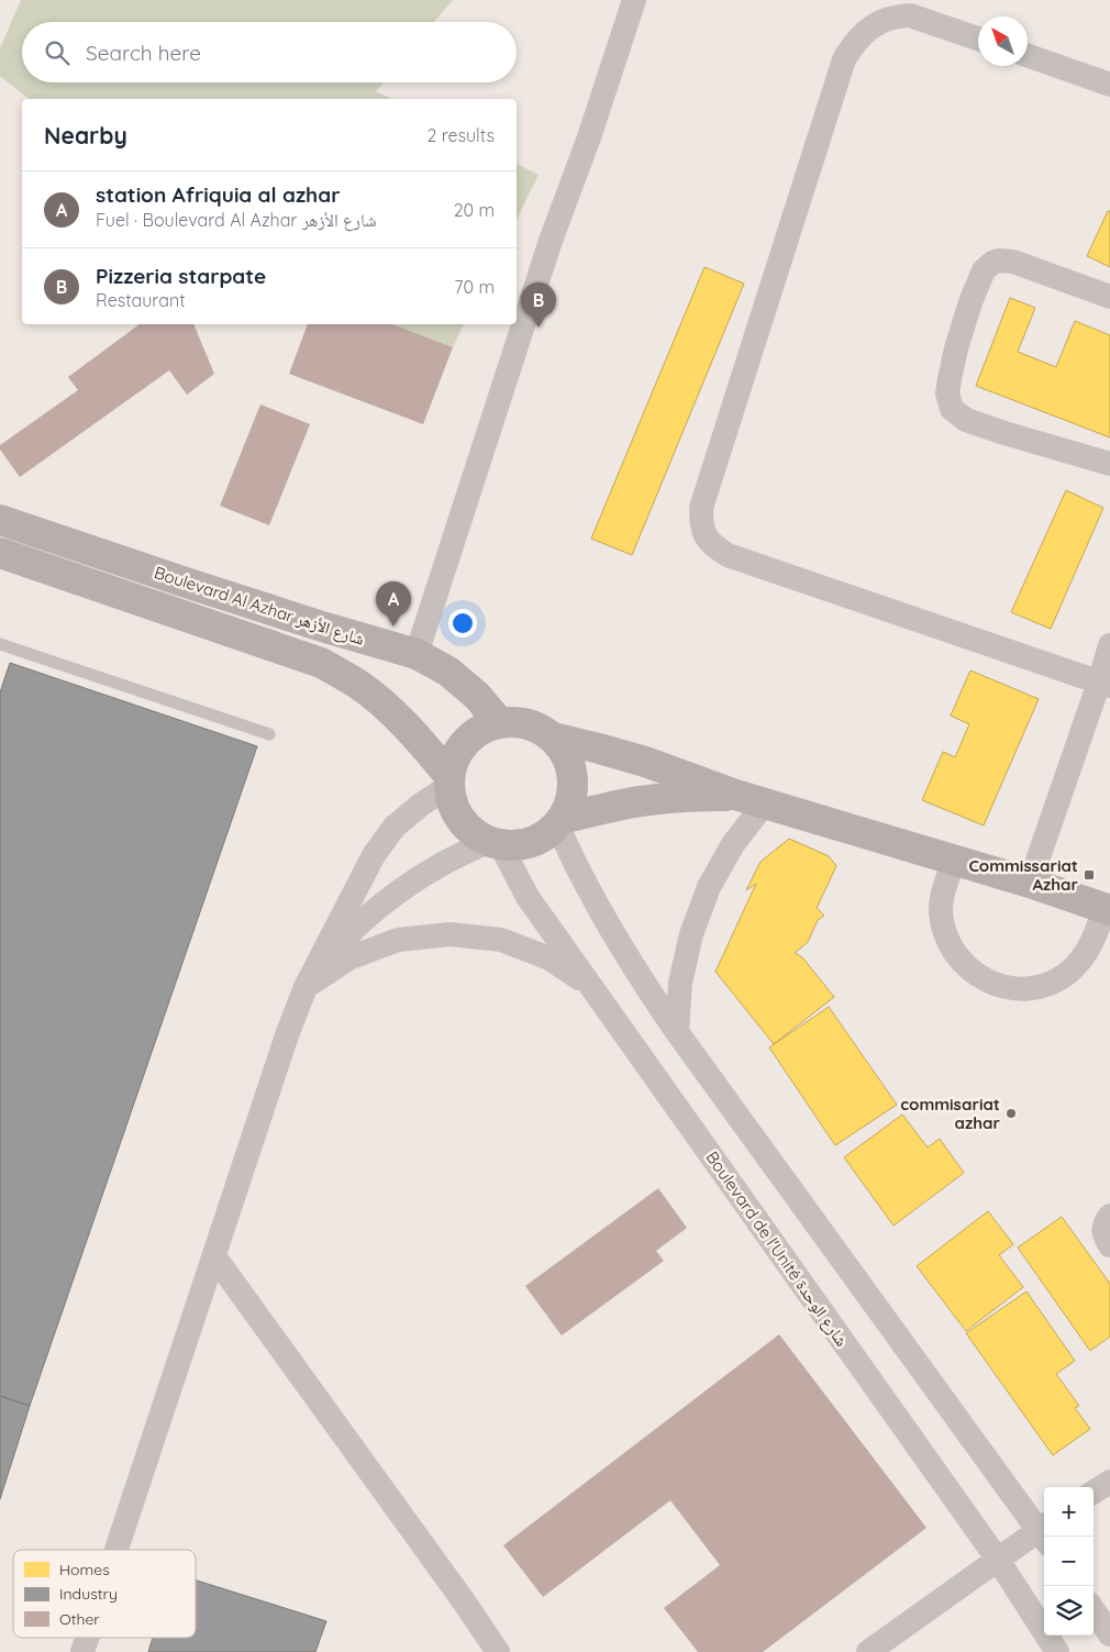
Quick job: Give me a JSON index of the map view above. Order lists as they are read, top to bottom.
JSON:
{
  "streets": {
    "main road": ["Boulevard Al Azhar شارع الأزهر"],
    "street": ["Boulevard de l'Unité شارع الوحدة"]
  },
  "crossings": [
    ["Boulevard Al Azhar شارع الأزهر", "Boulevard de l'Unité شارع الوحدة"]
  ],
  "places": {
    "transit": ["Commissariat Azhar"],
    "other": ["commisariat azhar"]
  },
  "legend": ["Homes", "Industry", "Other"],
  "north": "top left",
  "page": {
    "search": "Search here",
    "heading": ["Nearby", "2 results"],
    "list": [
      {
        "mark": "A",
        "name": "station Afriquia al azhar",
        "note": "Fuel · Boulevard Al Azhar شارع الأزهر",
        "value": "20 m"
      },
      {
        "mark": "B",
        "name": "Pizzeria starpate",
        "note": "Restaurant",
        "value": "70 m"
      }
    ],
    "pins": ["B", "A"],
    "map_buttons": ["+", "−"]
  }
}
